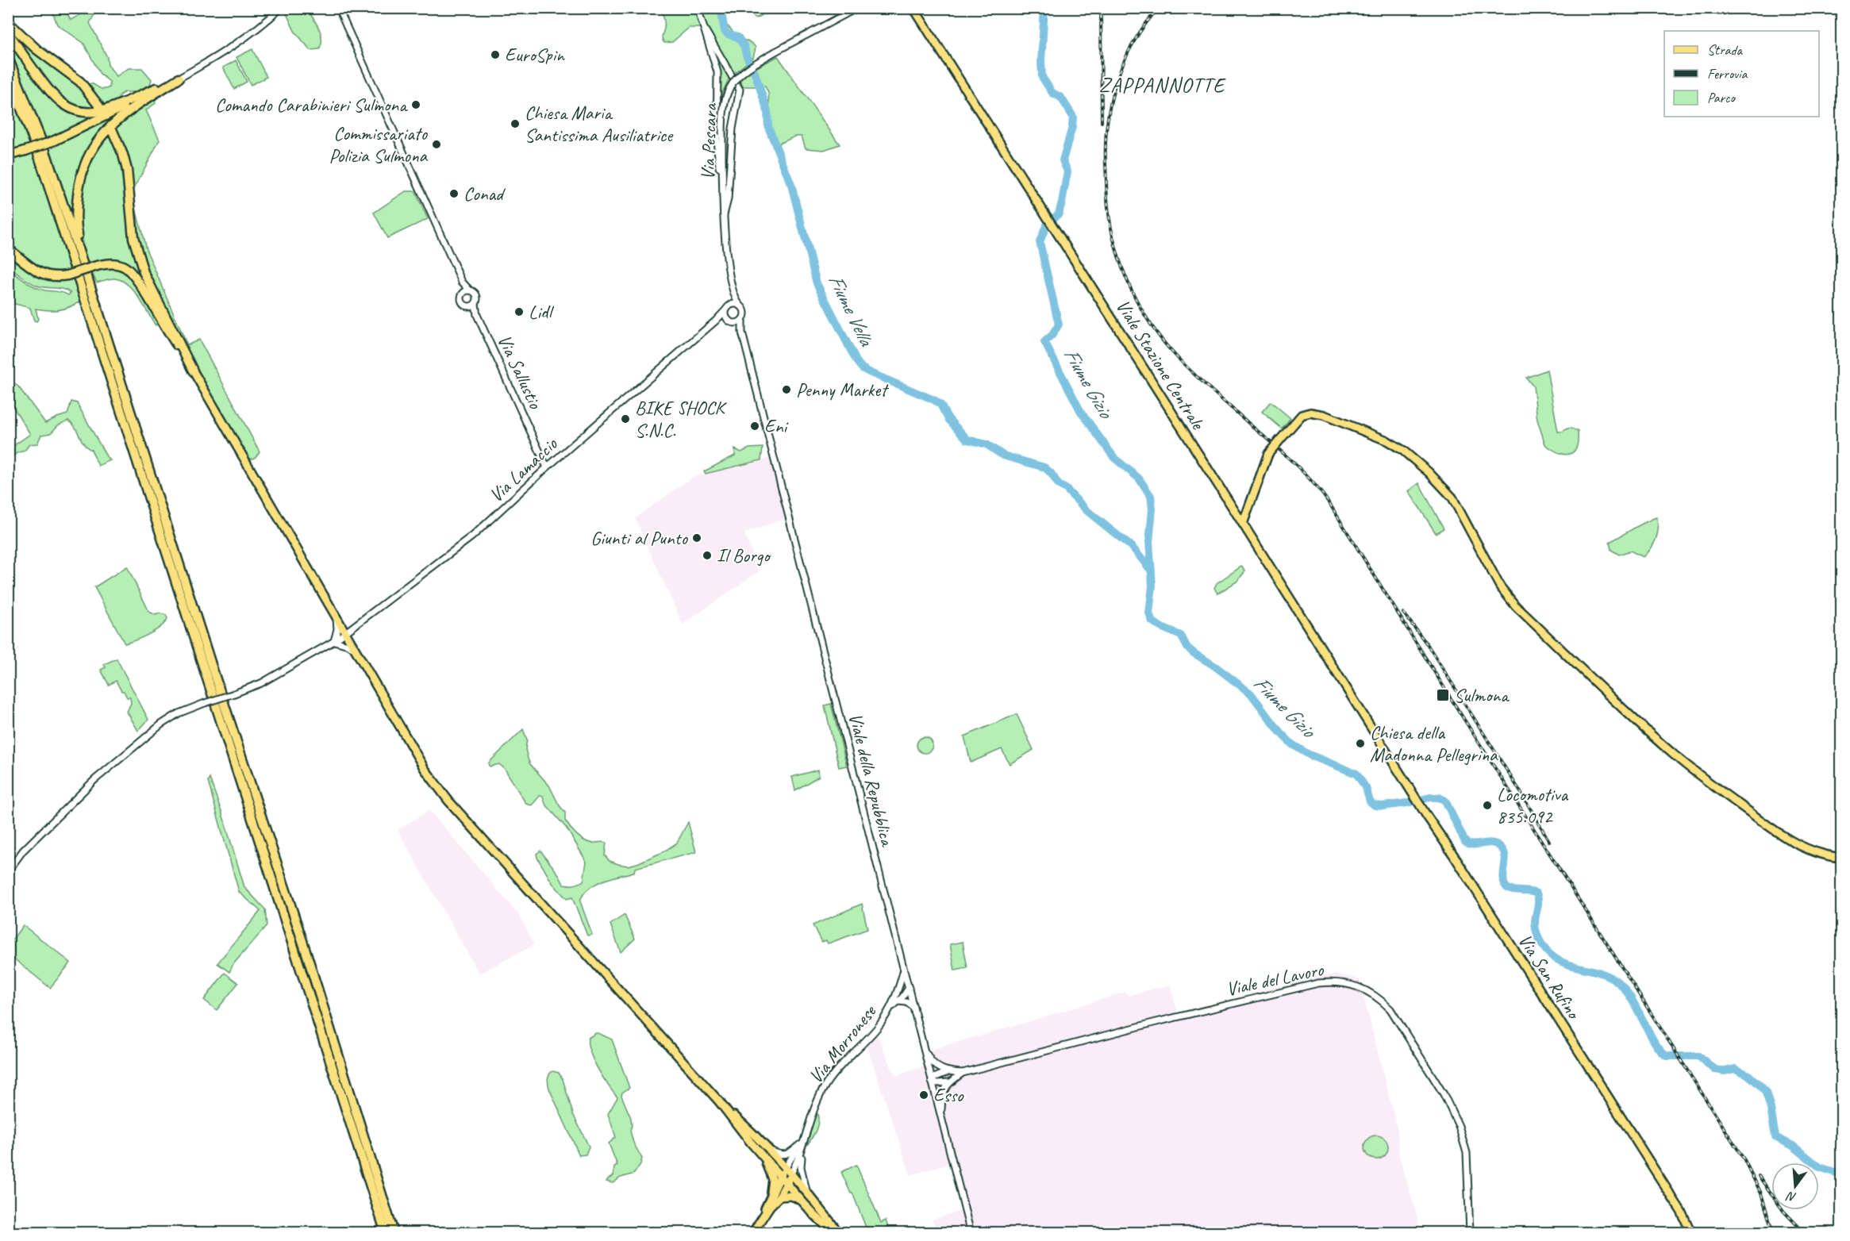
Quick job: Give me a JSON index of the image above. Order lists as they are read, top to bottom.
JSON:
{
  "streets": {
    "main road": ["Viale Stazione Centrale", "Via San Rufino"],
    "street": [
      "Via Pescara",
      "Via Sallustio",
      "Via Lamaccio",
      "Viale della Repubblica",
      "Viale del Lavoro",
      "Via Morronese"
    ]
  },
  "crossings": [
    ["Via Pescara", "Via Lamaccio"],
    ["Via Pescara", "Viale della Repubblica"],
    ["Viale Stazione Centrale", "Via San Rufino"],
    ["Via Sallustio", "Via Lamaccio"],
    ["Via Lamaccio", "Viale della Repubblica"],
    ["Viale della Repubblica", "Via Morronese"]
  ],
  "districts": ["ZAPPANNOTTE"],
  "water": ["Fiume Vella", "Fiume Gizio"],
  "places": {
    "other": [
      "EuroSpin",
      "Comando Carabinieri Sulmona",
      "Chiesa Maria Santissima Ausiliatrice",
      "Commissariato Polizia Sulmona",
      "Conad",
      "Lidl",
      "Penny Market",
      "BIKE SHOCK S.N.C.",
      "Eni",
      "Giunti al Punto",
      "Il Borgo",
      "Chiesa della Madonna Pellegrina",
      "Locomotiva 835.092",
      "Esso"
    ],
    "transit": ["Sulmona"]
  },
  "legend": ["Strada", "Ferrovia", "Parco"],
  "north": "bottom"
}
